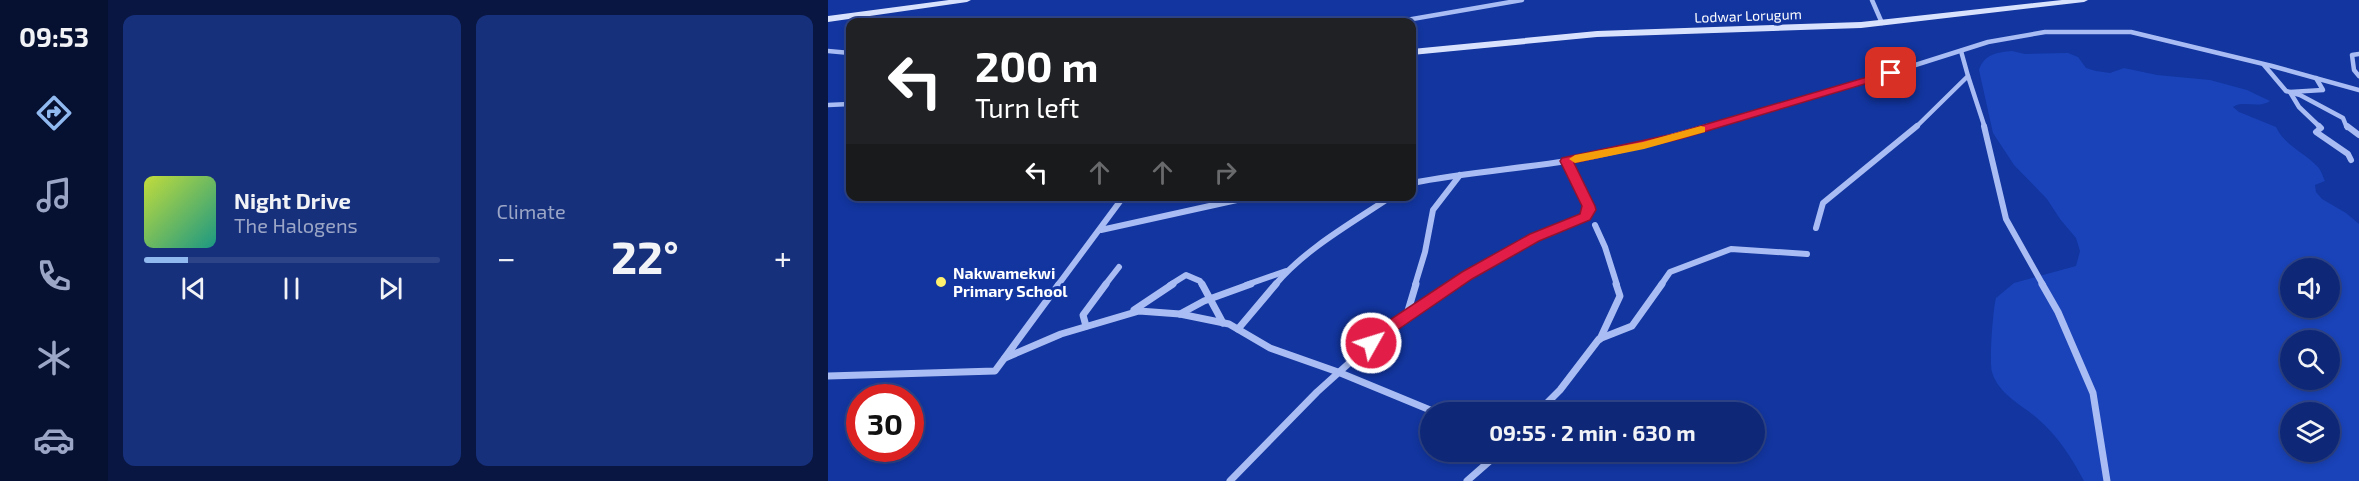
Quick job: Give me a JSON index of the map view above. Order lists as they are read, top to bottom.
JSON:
{
  "streets": {
    "street": ["Lodwar Lorugum"]
  },
  "places": ["Nakwamekwi Primary School"],
  "page": {
    "tabs": "09:53",
    "tile": "Climate",
    "turn": ["200 m", "Turn left"],
    "song": ["Night Drive", "The Halogens"],
    "heat": ["−", "22°", "+"],
    "limit": "30",
    "trip": "09:55 · 2 min · 630 m"
  }
}
